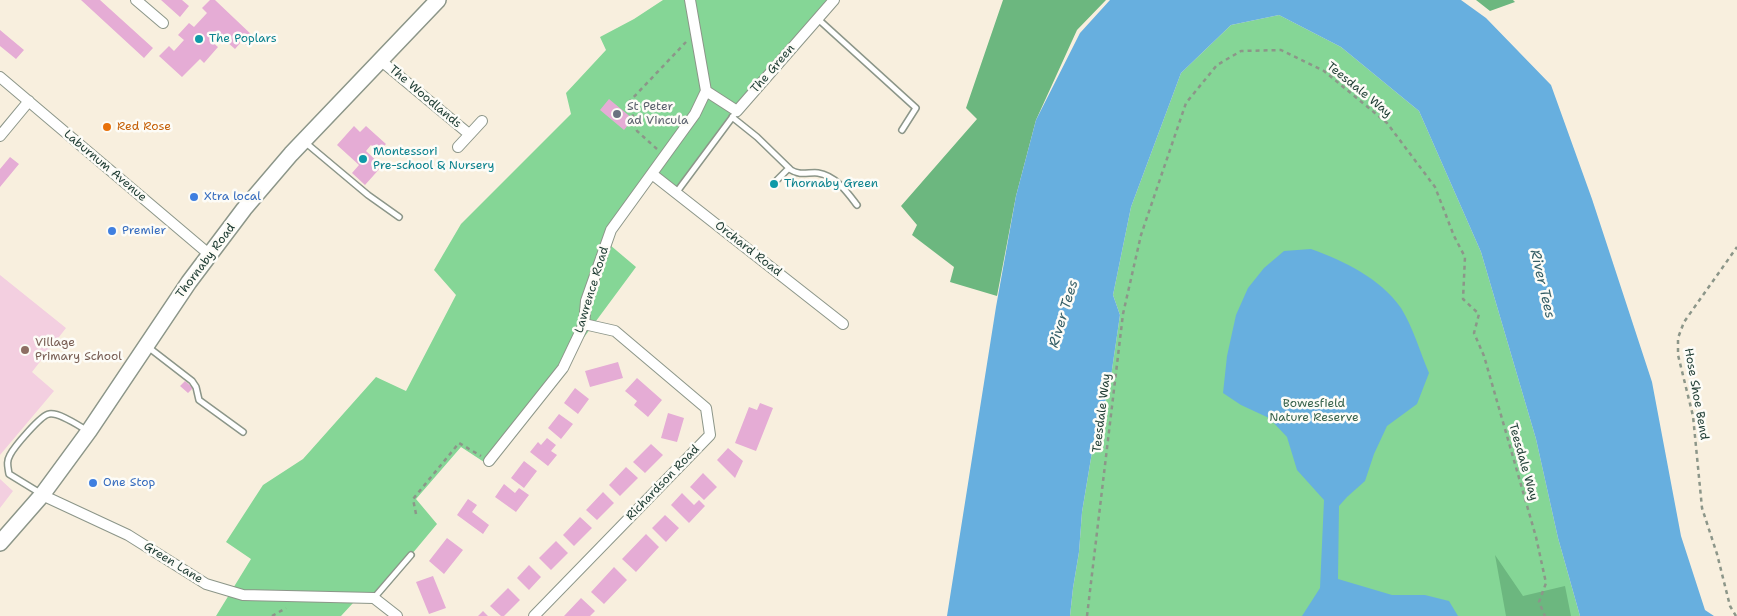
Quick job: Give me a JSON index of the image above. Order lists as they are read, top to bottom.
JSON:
{
  "streets": {
    "street": [
      "The Green",
      "The Woodlands",
      "Laburnum Avenue",
      "Orchard Road",
      "Thornaby Road",
      "Lawrence Road",
      "Richardson Road",
      "Green Lane"
    ],
    "path": ["Teesdale Way", "Hose Shoe Bend"]
  },
  "crossings": [
    ["The Woodlands", "Thornaby Road"],
    ["Laburnum Avenue", "Thornaby Road"],
    ["Orchard Road", "Lawrence Road"],
    ["Thornaby Road", "Green Lane"],
    ["Lawrence Road", "Richardson Road"]
  ],
  "water": ["River Tees"],
  "parks": ["Bowesfield Nature Reserve"],
  "places": [
    "The Poplars",
    "St Peter ad Vincula",
    "Red Rose",
    "Montessori Pre-school & Nursery",
    "Thornaby Green",
    "Xtra local",
    "Premier",
    "Village Primary School",
    "One Stop"
  ]
}
